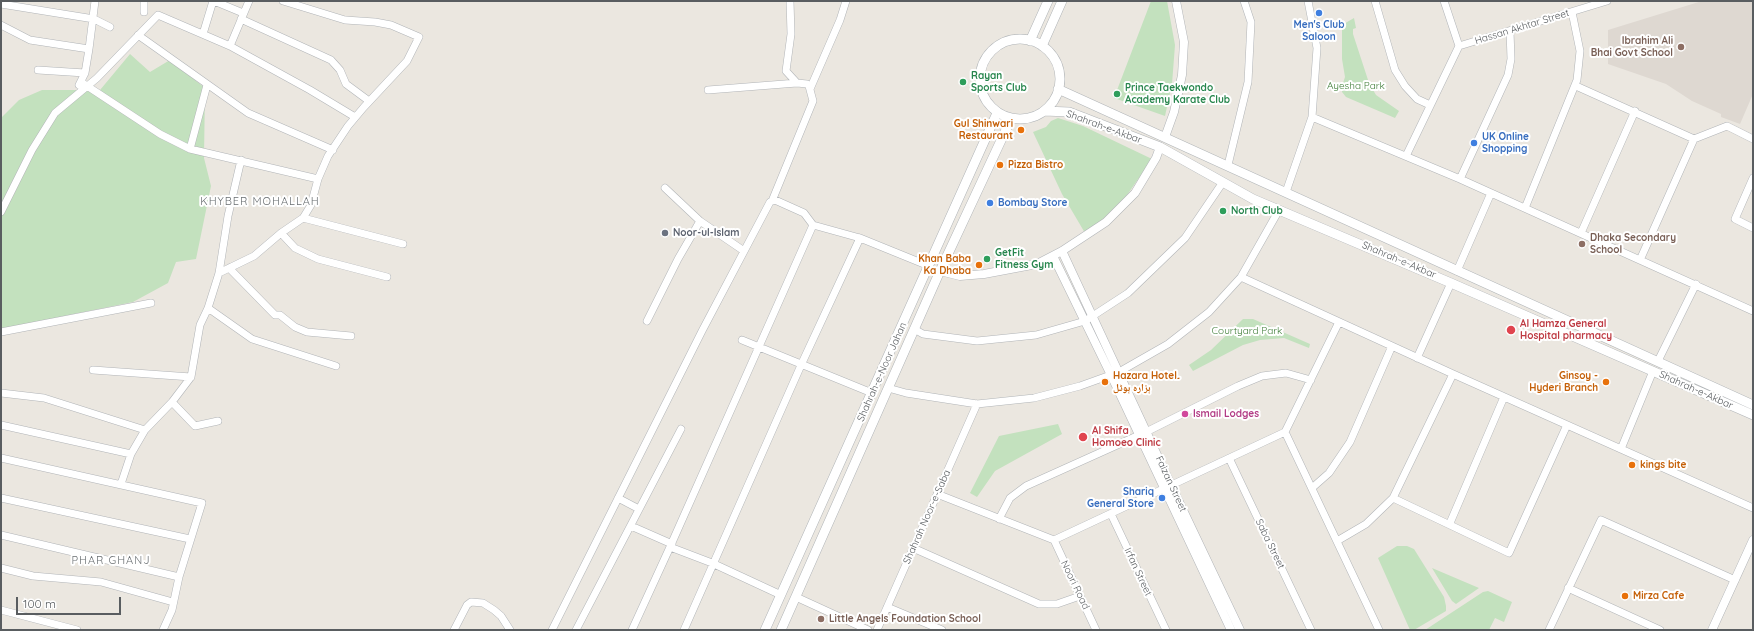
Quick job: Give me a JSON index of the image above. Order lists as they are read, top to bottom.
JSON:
{
  "streets": {
    "main road": ["Shahrah-e-Akbar", "Shahrah-e-Noor Jahan"],
    "street": [
      "Hassan Akhtar Street",
      "Faizan Street",
      "Shahrah Noor-e-Saba",
      "Saba Street",
      "Irfan Street",
      "Noori Road"
    ]
  },
  "crossings": [
    ["Shahrah-e-Akbar", "Shahrah-e-Noor Jahan"]
  ],
  "districts": ["KHYBER MOHALLAH", "PHAR GHANJ"],
  "parks": ["Ayesha Park", "Courtyard Park"],
  "places": [
    "Men's Club Saloon",
    "Ibrahim Ali Bhai Govt School",
    "Rayan Sports Club",
    "Prince Taekwondo Academy Karate Club",
    "Gul Shinwari Restaurant",
    "UK Online Shopping",
    "Pizza Bistro",
    "Bombay Store",
    "North Club",
    "Noor-ul-Islam",
    "Dhaka Secondary School",
    "GetFit Fitness Gym",
    "Khan Baba Ka Dhaba",
    "Al Hamza General Hospital pharmacy",
    "Hazara Hotel۔ ہزارہ ہوٹل",
    "Ginsoy - Hyderi Branch",
    "Ismail Lodges",
    "Al Shifa Homoeo Clinic",
    "kings bite",
    "Shariq General Store",
    "Mirza Cafe",
    "Little Angels Foundation School"
  ],
  "scale_bar": "100 m"
}
